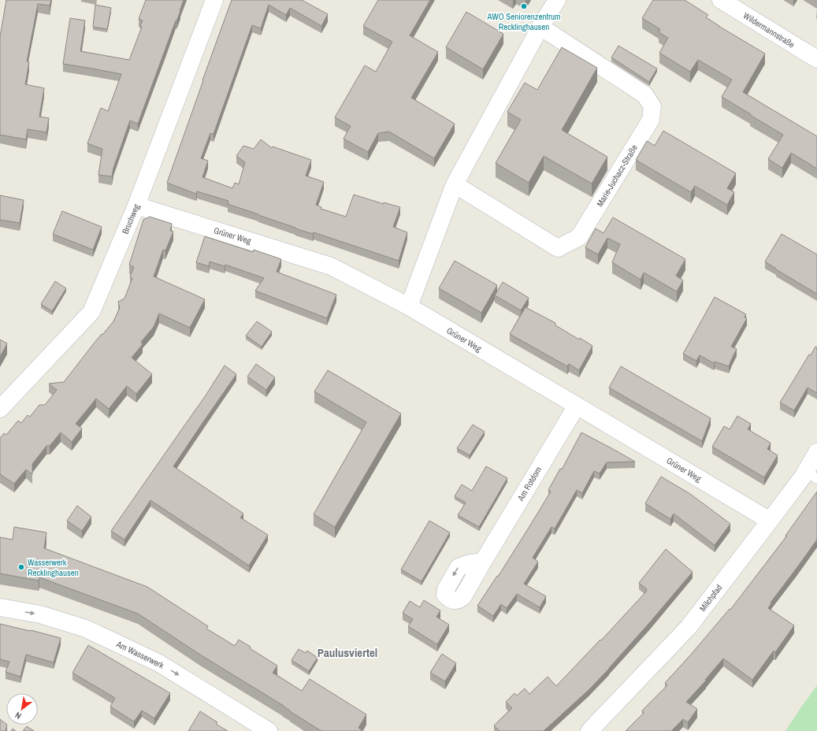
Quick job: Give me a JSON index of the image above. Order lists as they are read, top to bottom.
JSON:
{
  "streets": {
    "street": [
      "Wildermannstraße",
      "Marie-Juchacz-Straße",
      "Bruchweg",
      "Grüner Weg",
      "Am Rotdorn",
      "Milchpfad",
      "Am Wasserwerk"
    ]
  },
  "crossings": [
    ["Bruchweg", "Grüner Weg"],
    ["Grüner Weg", "Am Rotdorn"],
    ["Grüner Weg", "Milchpfad"]
  ],
  "one_way": ["Am Wasserwerk"],
  "districts": ["Paulusviertel"],
  "places": ["AWO Seniorenzentrum Recklinghausen", "Wasserwerk Recklinghausen"],
  "north": "bottom left"
}
